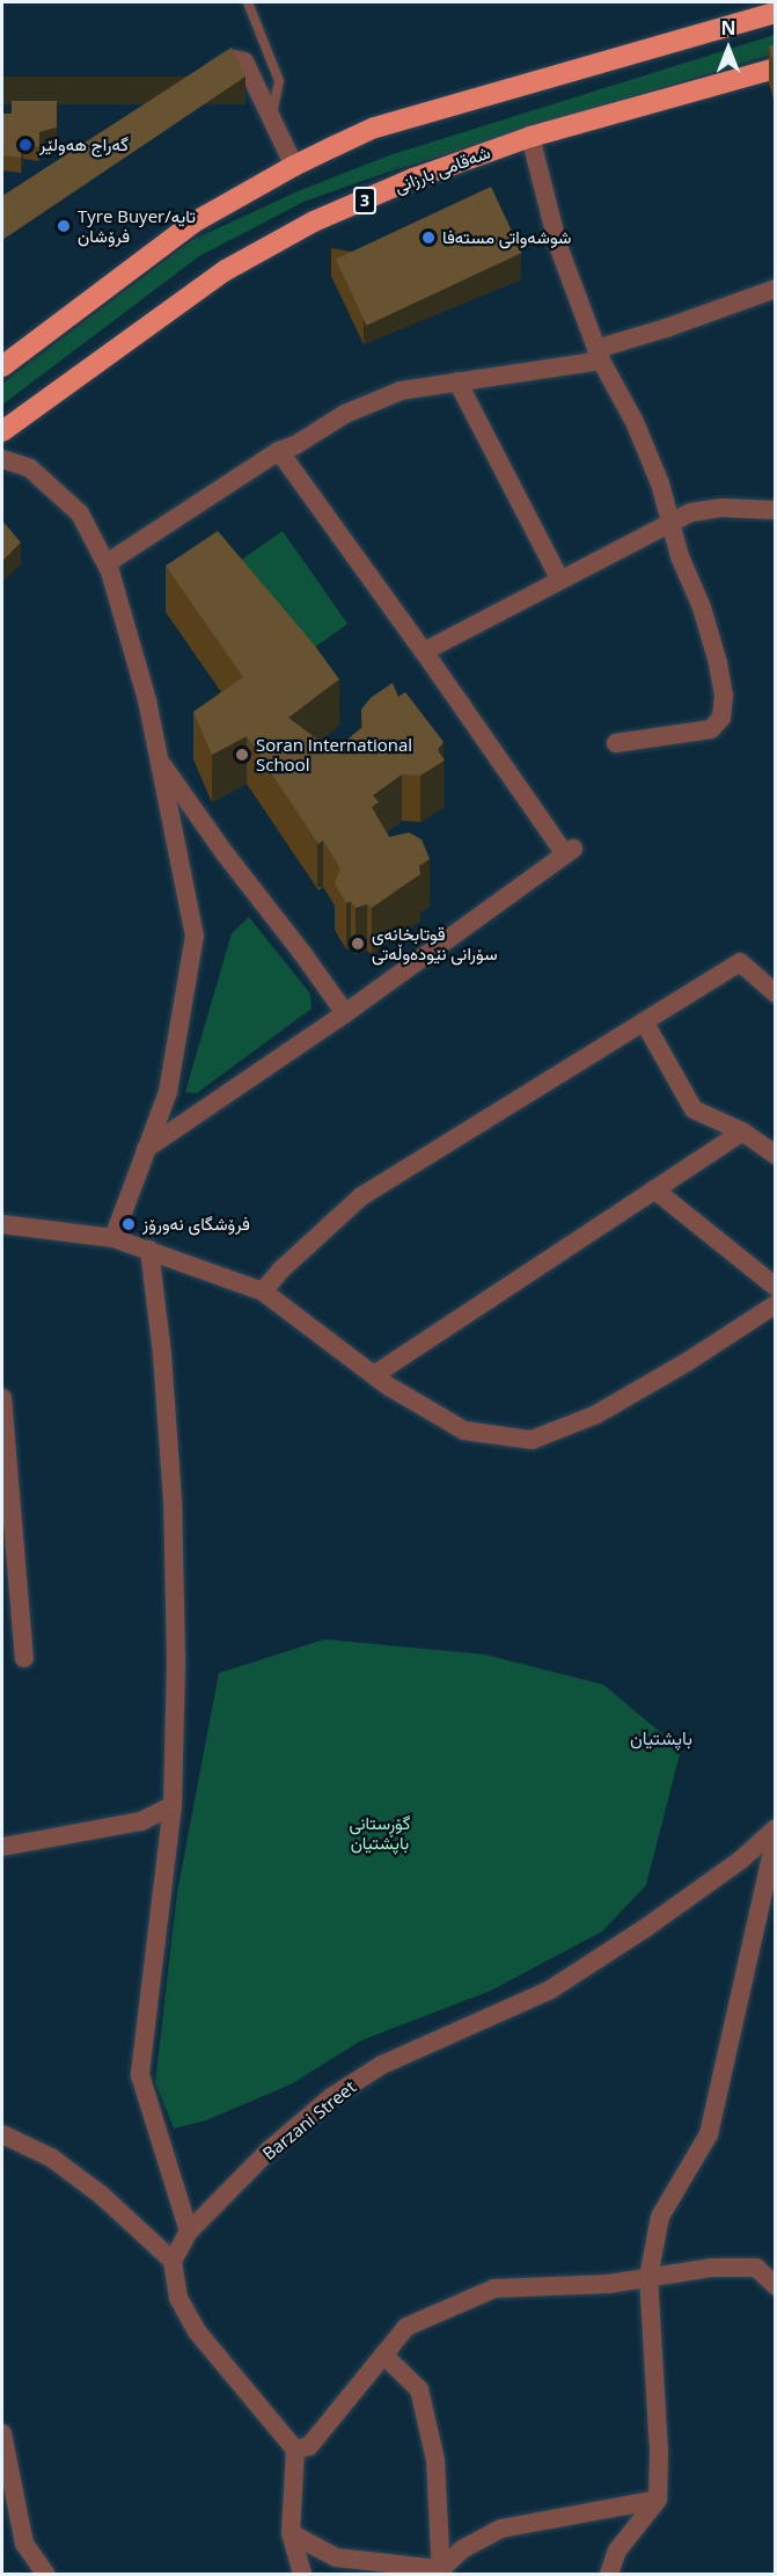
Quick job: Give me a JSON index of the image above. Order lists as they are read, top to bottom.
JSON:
{
  "streets": {
    "highway": ["شەقامی بارزانی", "3"],
    "street": ["Barzani Street"]
  },
  "districts": ["باپشتیان"],
  "parks": ["گۆڕستانی باپشتیان"],
  "places": [
    "گەراج هەولێر",
    "Tyre Buyer/تایە فرۆشان",
    "شوشەواتی مستەفا",
    "Soran International School",
    "قوتابخانەی سۆرانی نێودەوڵەتی",
    "فرۆشگای نەورۆز"
  ],
  "north": "top"
}
